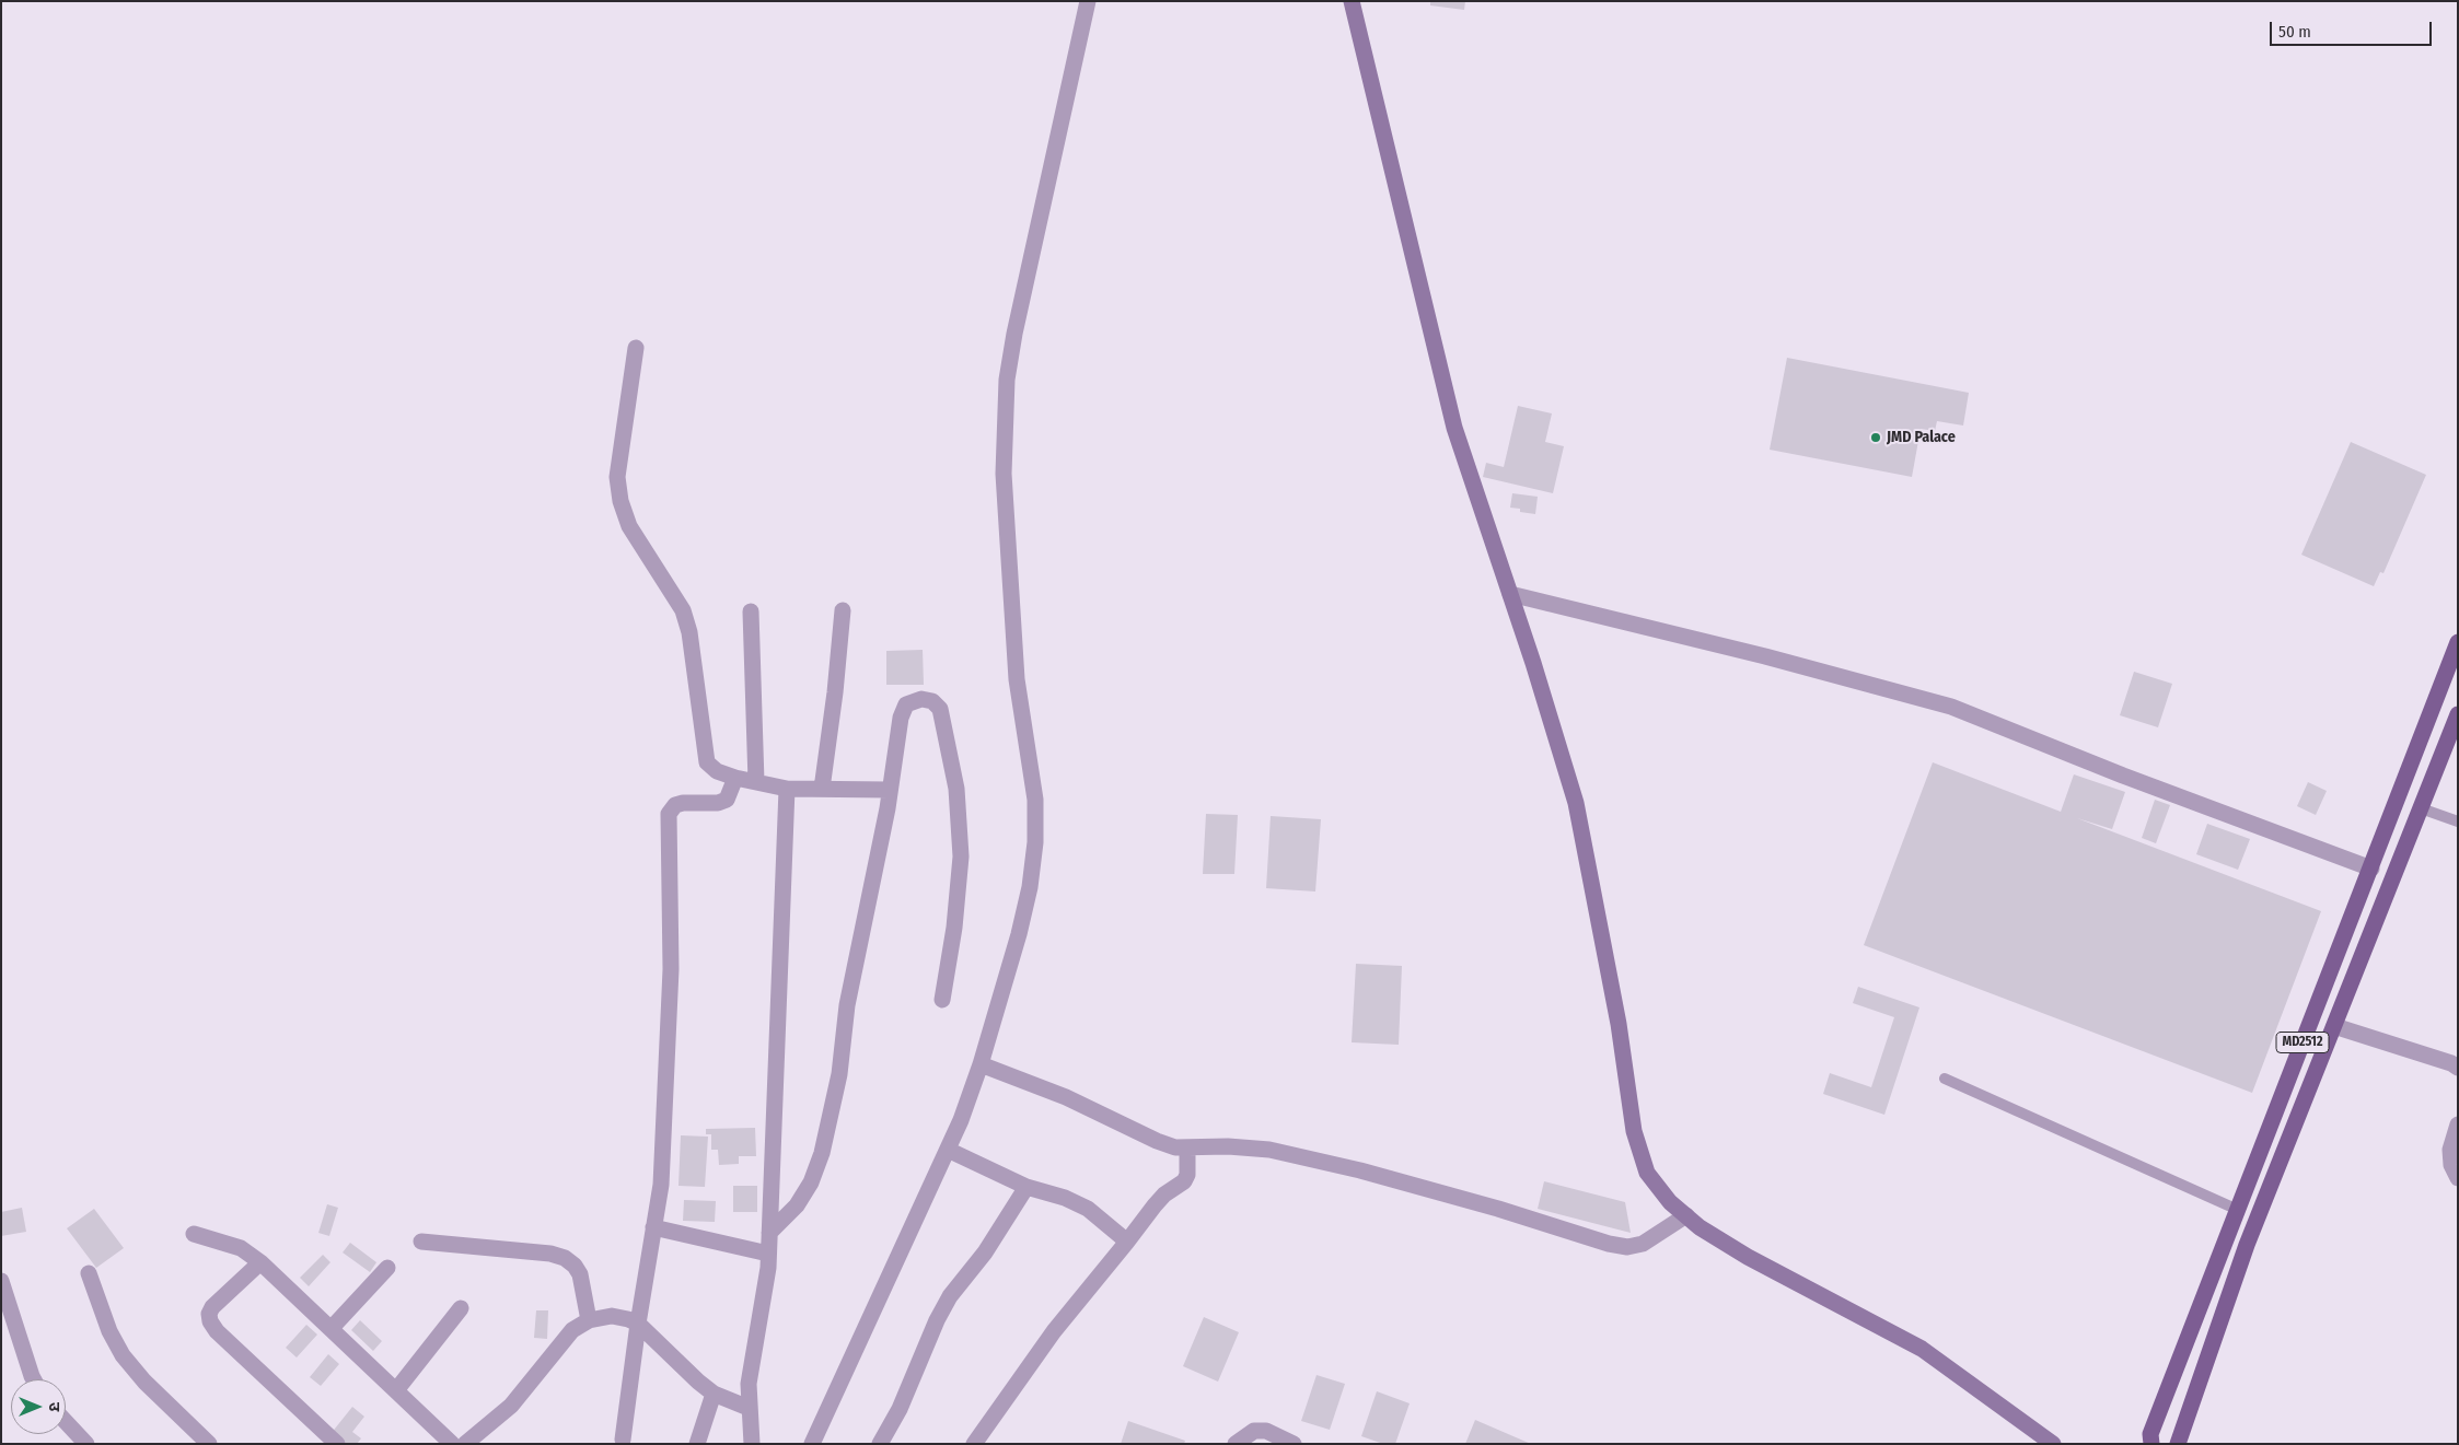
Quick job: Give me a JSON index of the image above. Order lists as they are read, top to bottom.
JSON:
{
  "streets": {
    "main road": ["MD2512"]
  },
  "places": ["JMD Palace"],
  "scale_bar": "50 m",
  "north": "right"
}
